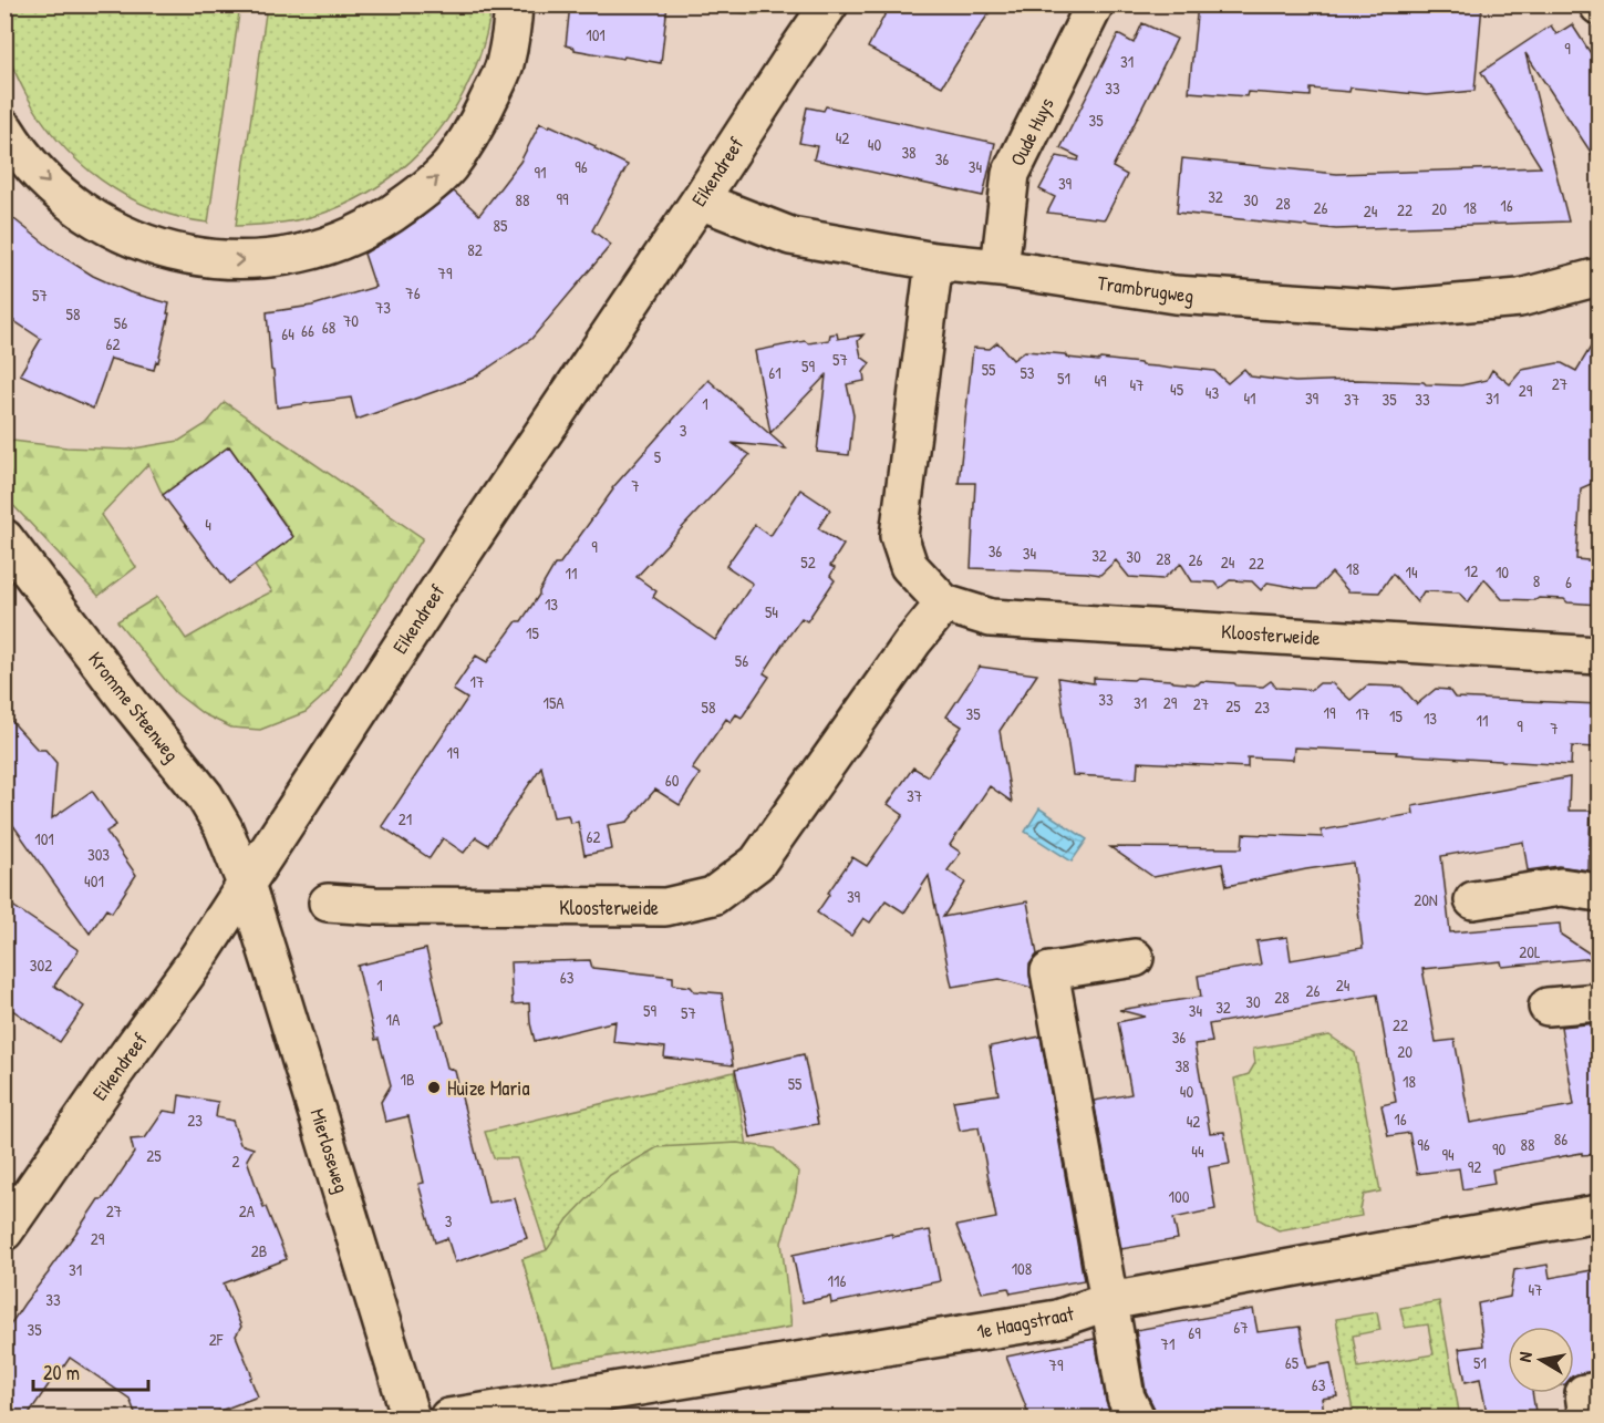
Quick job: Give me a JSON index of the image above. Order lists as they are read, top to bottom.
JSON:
{
  "streets": {
    "street": [
      "Oude Huys",
      "Eikendreef",
      "Trambrugweg",
      "Kloosterweide",
      "Kromme Steenweg",
      "Mierloseweg",
      "1e Haagstraat"
    ]
  },
  "crossings": [
    ["Oude Huys", "Trambrugweg"],
    ["Eikendreef", "Trambrugweg"],
    ["Eikendreef", "Kromme Steenweg"],
    ["Eikendreef", "Mierloseweg"],
    ["Trambrugweg", "Kloosterweide"],
    ["Kromme Steenweg", "Mierloseweg"]
  ],
  "places": ["Huize Maria"],
  "house_numbers": [
    "101",
    "9",
    "31",
    "33",
    "35",
    "42",
    "40",
    "38",
    "36",
    "96",
    "34",
    "91",
    "39",
    "32",
    "99",
    "88",
    "30",
    "28",
    "16",
    "26",
    "18",
    "20",
    "22",
    "24",
    "85",
    "82",
    "79",
    "76",
    "57",
    "73",
    "58",
    "70",
    "56",
    "68",
    "66",
    "64",
    "62",
    "57",
    "59",
    "55",
    "61",
    "53",
    "51",
    "49",
    "27",
    "47",
    "45",
    "29",
    "43",
    "41",
    "39",
    "31",
    "37",
    "35",
    "33",
    "1",
    "3",
    "5",
    "7",
    "4",
    "9",
    "36",
    "34",
    "32",
    "30",
    "28",
    "26",
    "52",
    "24",
    "22",
    "18",
    "12",
    "14",
    "10",
    "11",
    "8",
    "6",
    "13",
    "54",
    "15",
    "56",
    "17",
    "33",
    "15A",
    "31",
    "29",
    "27",
    "25",
    "58",
    "23",
    "19",
    "35",
    "17",
    "15",
    "13",
    "11",
    "9",
    "7",
    "19",
    "60",
    "37",
    "21",
    "62",
    "101",
    "303",
    "401",
    "39",
    "20N",
    "20L",
    "302",
    "63",
    "1",
    "24",
    "26",
    "28",
    "30",
    "32",
    "59",
    "34",
    "57",
    "1A",
    "22",
    "36",
    "20",
    "38",
    "1B",
    "18",
    "55",
    "40",
    "16",
    "23",
    "42",
    "86",
    "96",
    "88",
    "90",
    "44",
    "94",
    "25",
    "2",
    "92",
    "100",
    "27",
    "2A",
    "3",
    "29",
    "2B",
    "108",
    "31",
    "116",
    "47",
    "33",
    "67",
    "35",
    "69",
    "2F",
    "71",
    "65",
    "51",
    "79",
    "63"
  ],
  "scale_bar": "20 m",
  "north": "left"
}
